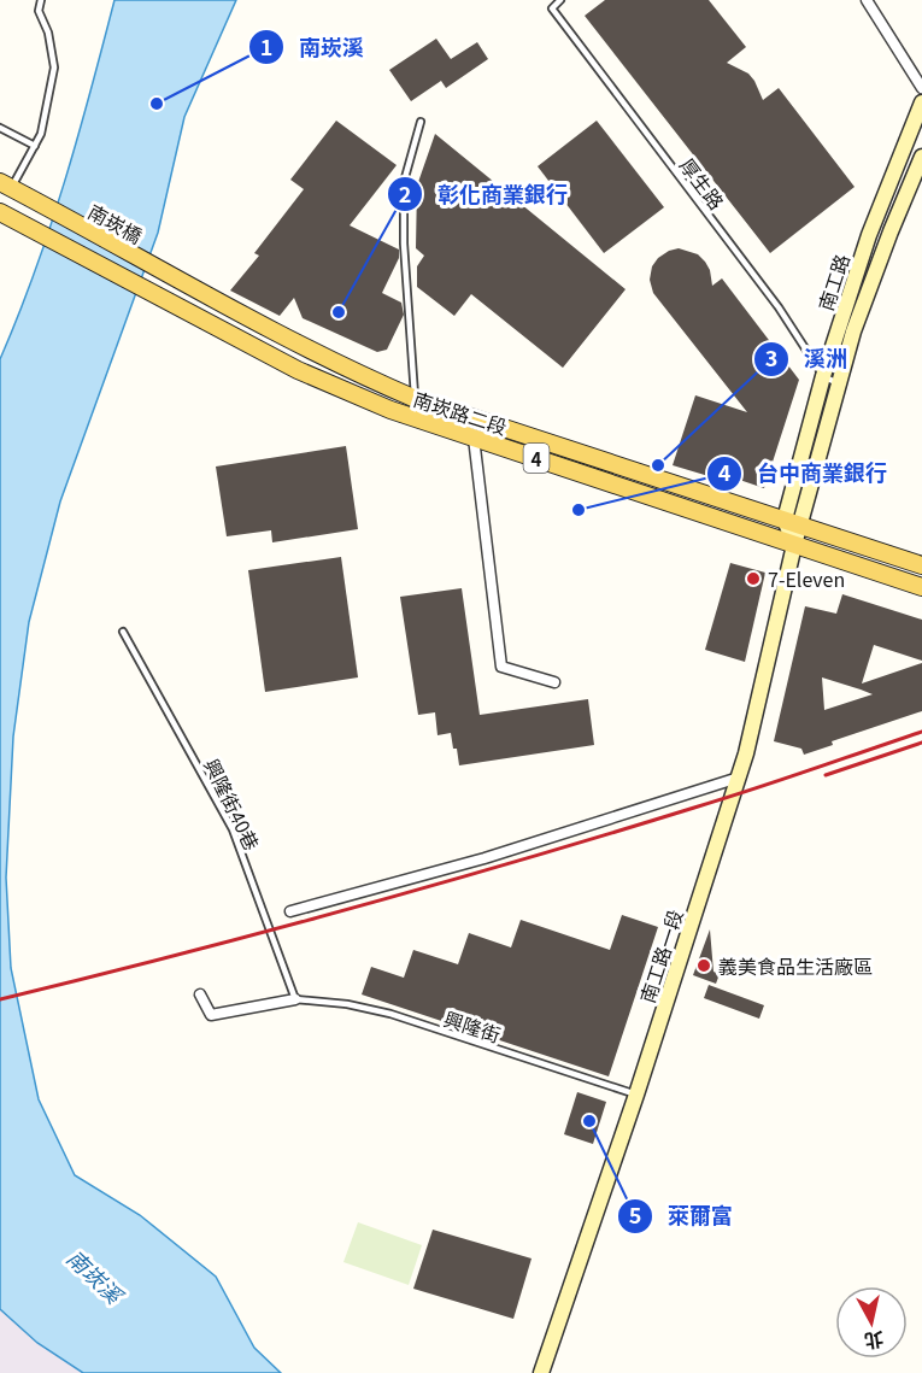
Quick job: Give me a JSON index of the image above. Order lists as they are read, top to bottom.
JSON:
{
  "streets": {
    "main road": ["南崁橋", "南崁路二段", "4"],
    "street": ["南工路", "南工路一段"],
    "lane": ["厚生路", "興隆街40巷", "興隆街"]
  },
  "crossings": [
    ["厚生路", "南工路"],
    ["南崁橋", "南崁路二段"],
    ["南工路", "南崁路二段"],
    ["南工路", "南工路一段"],
    ["南崁路二段", "南工路一段"],
    ["興隆街40巷", "興隆街"],
    ["南工路一段", "興隆街"]
  ],
  "water": ["南崁溪"],
  "places": [
    "南崁溪",
    "彰化商業銀行",
    "溪洲",
    "台中商業銀行",
    "7-Eleven",
    "義美食品生活廠區",
    "萊爾富"
  ],
  "north": "bottom"
}
